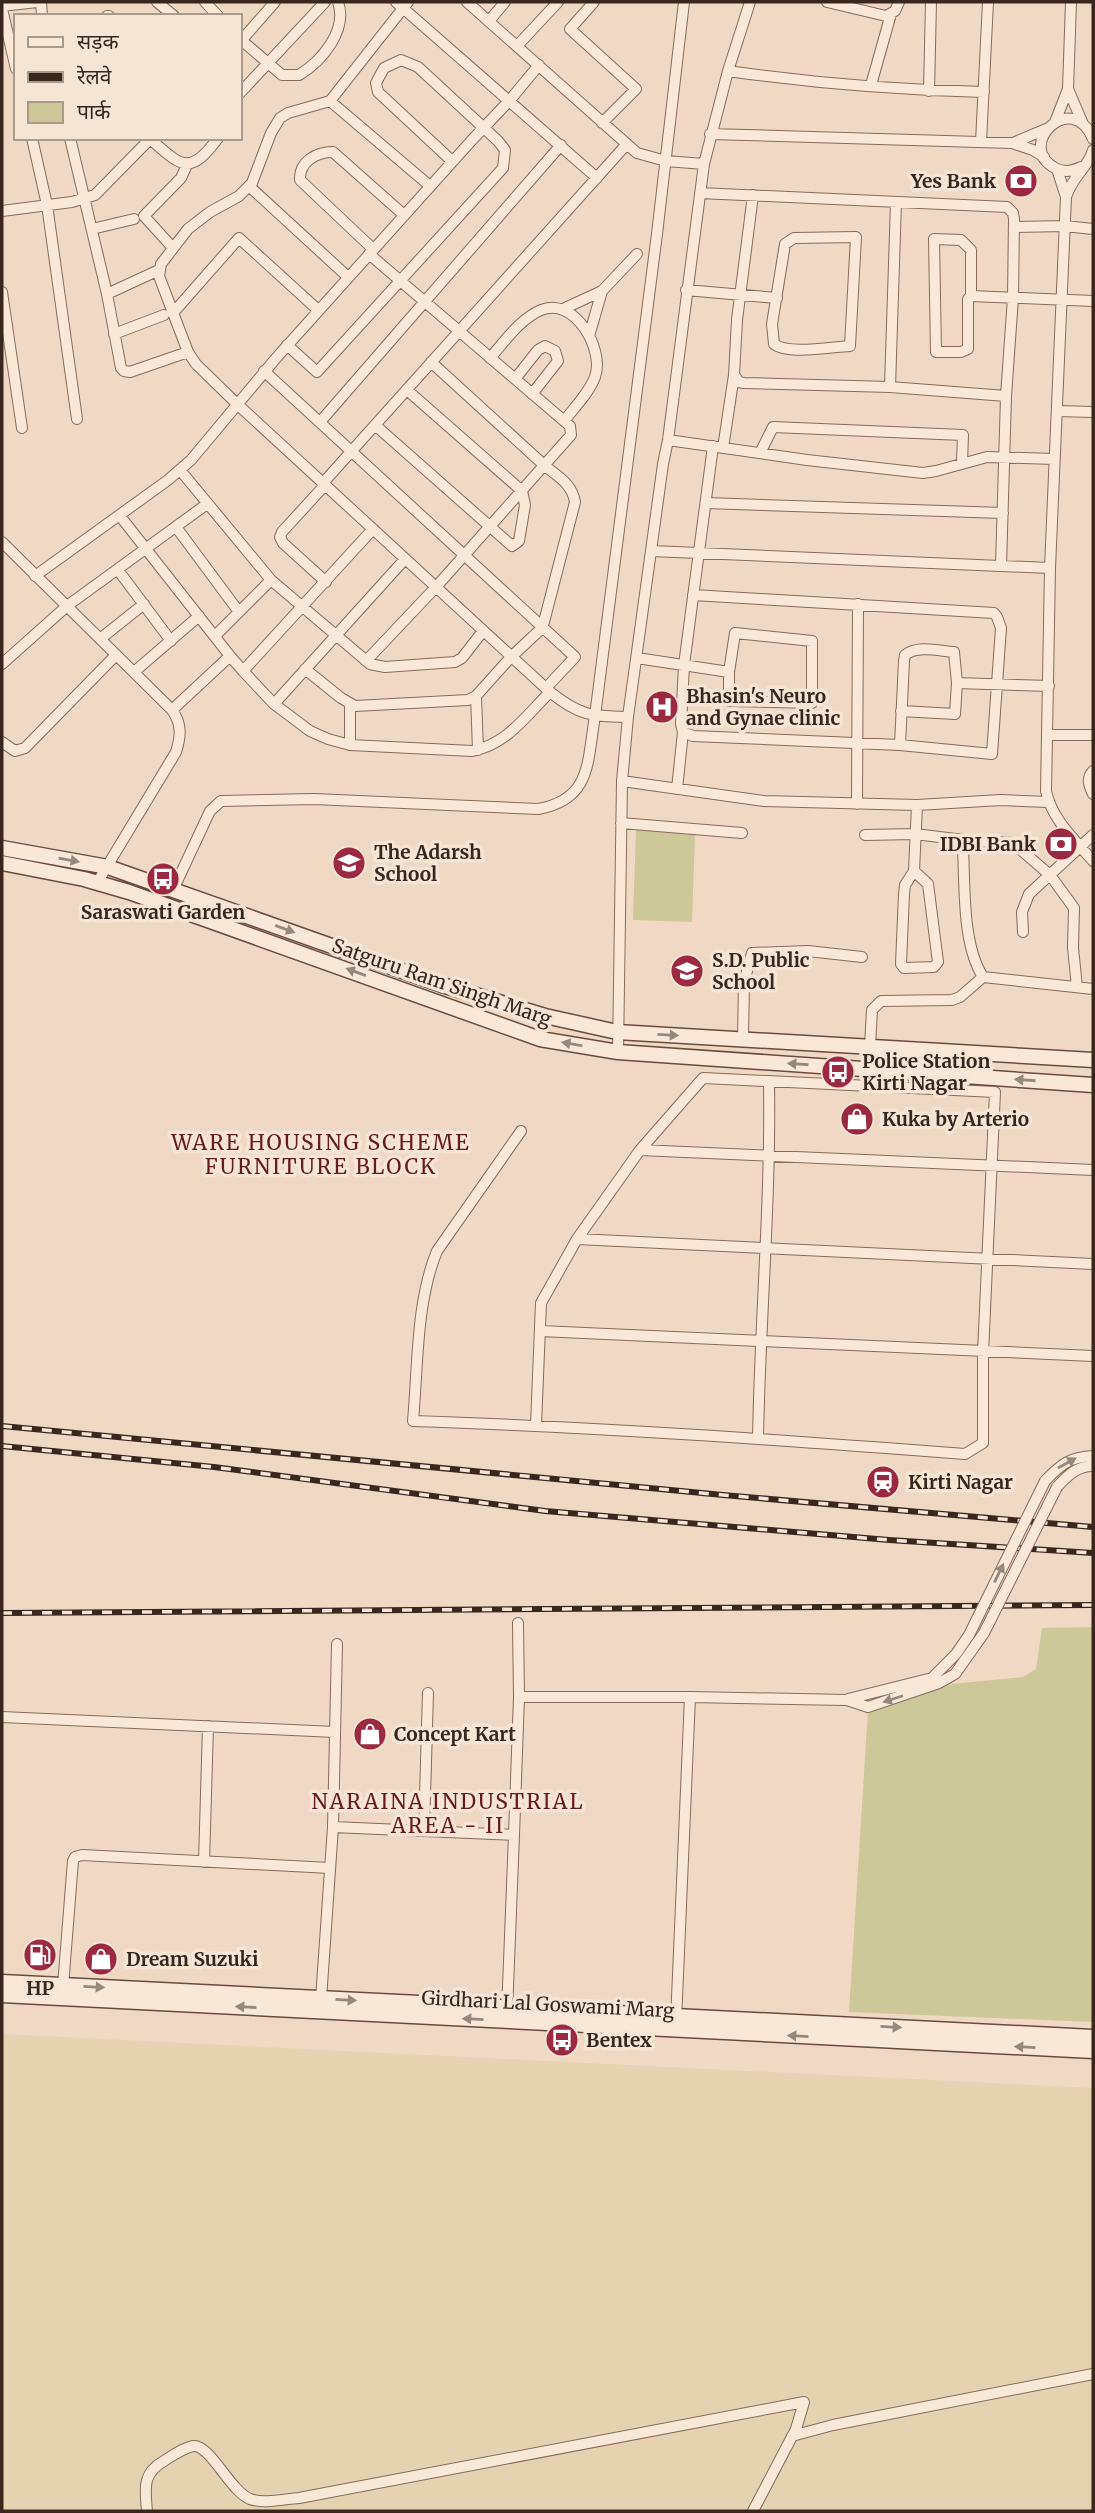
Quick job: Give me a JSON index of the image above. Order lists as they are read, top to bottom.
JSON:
{
  "streets": {
    "main road": ["Satguru Ram Singh Marg", "Girdhari Lal Goswami Marg"]
  },
  "districts": ["WARE HOUSING SCHEME FURNITURE BLOCK", "NARAINA INDUSTRIAL AREA - II"],
  "places": {
    "bank": ["Yes Bank", "IDBI Bank"],
    "hospital": ["Bhasin's Neuro and Gynae clinic"],
    "school or university": ["The Adarsh School", "S.D. Public School"],
    "bus stop": ["Saraswati Garden", "Police Station Kirti Nagar", "Bentex"],
    "shop": ["Kuka by Arterio", "Concept Kart", "Dream Suzuki"],
    "station": ["Kirti Nagar"],
    "fuel station": ["HP"]
  },
  "legend": ["सड़क", "रेलवे", "पार्क"]
}
